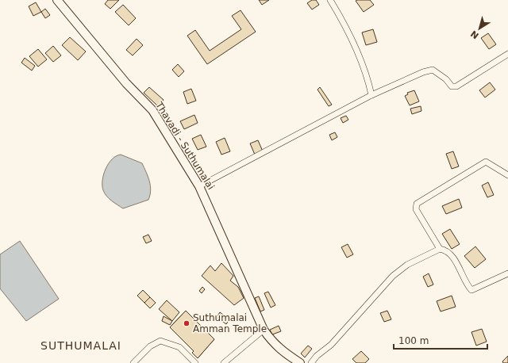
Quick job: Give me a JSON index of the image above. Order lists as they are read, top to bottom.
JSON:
{
  "streets": {
    "main road": ["Thavadi - Suthumalai"]
  },
  "districts": ["SUTHUMALAI"],
  "places": ["Suthumalai Amman Temple"],
  "scale_bar": "100 m",
  "north": "bottom left"
}
